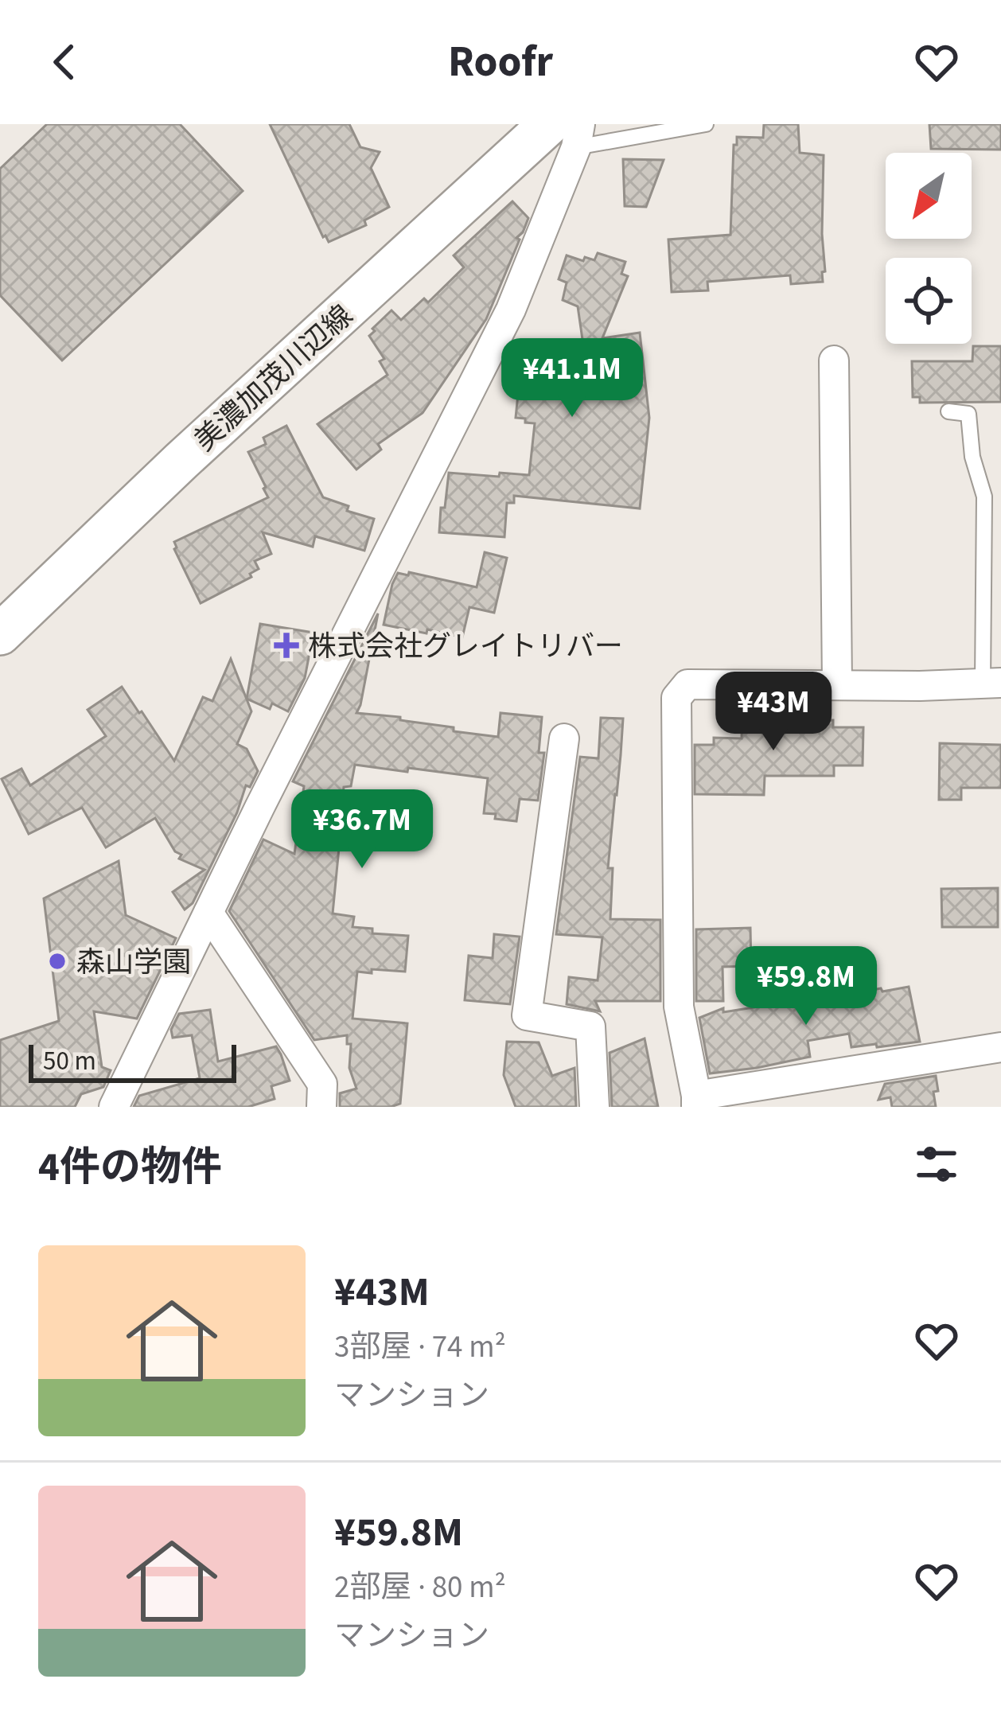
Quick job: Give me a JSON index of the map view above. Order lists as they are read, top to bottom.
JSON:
{
  "streets": {
    "main road": ["美濃加茂川辺線"]
  },
  "places": {
    "health": ["株式会社グレイトリバー"],
    "other": ["森山学園"]
  },
  "scale_bar": "50 m",
  "north": "bottom left",
  "page": {
    "header": "Roofr",
    "price": [
      "¥41.1M",
      "¥43M",
      "¥36.7M",
      "¥59.8M"
    ],
    "scale": "50 m",
    "heading": "4件の物件",
    "list": [
      {
        "name": "¥43M",
        "note": "3部屋 · 74 m² · マンション"
      },
      {
        "name": "¥59.8M",
        "note": "2部屋 · 80 m² · マンション"
      }
    ]
  }
}
